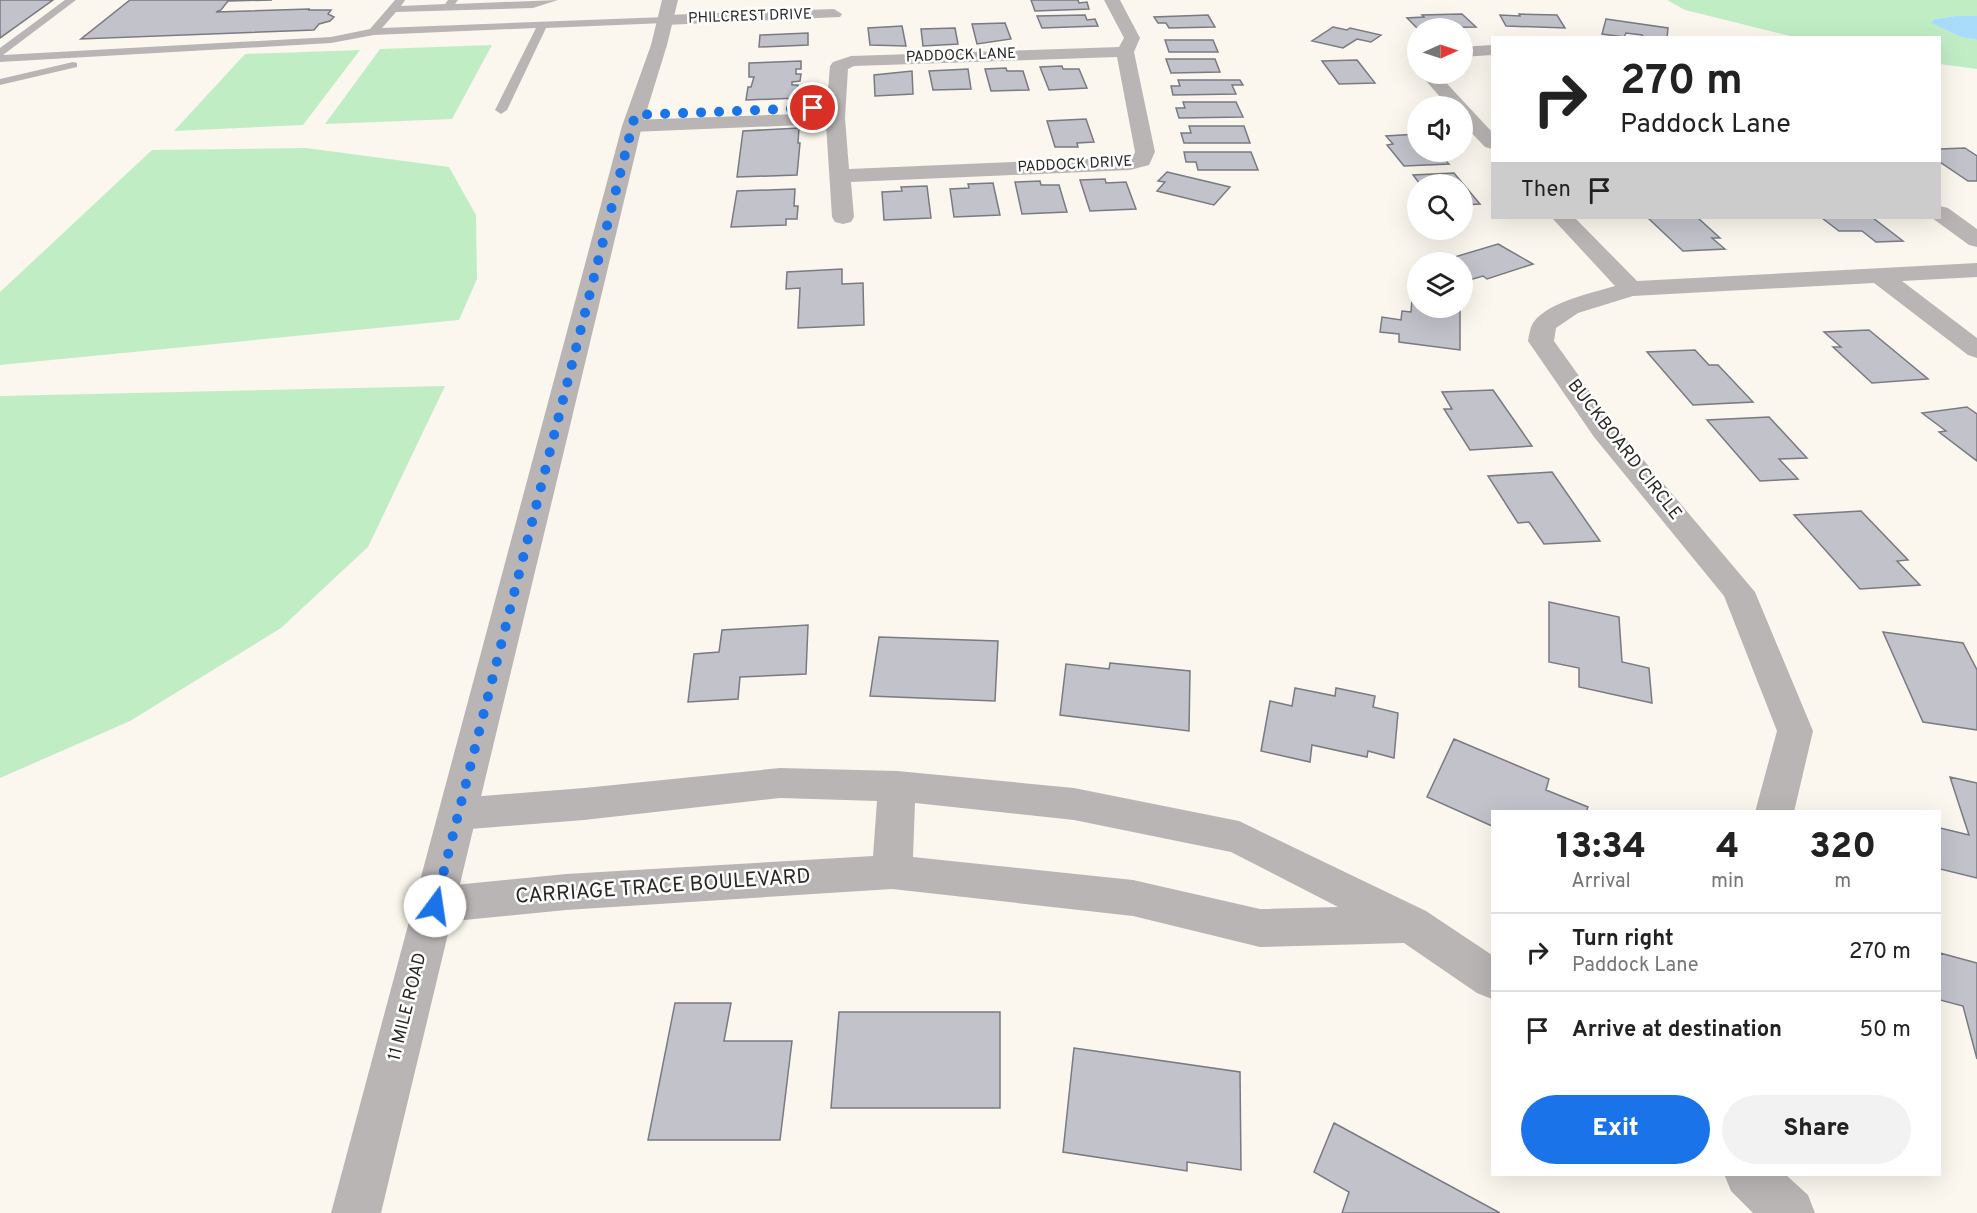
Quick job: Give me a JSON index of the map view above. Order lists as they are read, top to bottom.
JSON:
{
  "streets": {
    "street": [
      "PHILCREST DRIVE",
      "PADDOCK LANE",
      "PADDOCK DRIVE",
      "BUCKBOARD CIRCLE",
      "CARRIAGE TRACE BOULEVARD",
      "11 MILE ROAD"
    ]
  },
  "crossings": [
    ["PHILCREST DRIVE", "11 MILE ROAD"],
    ["PADDOCK LANE", "PADDOCK DRIVE"],
    ["CARRIAGE TRACE BOULEVARD", "11 MILE ROAD"]
  ],
  "north": "right",
  "page": {
    "turn": ["270 m", "Paddock Lane"],
    "then": "Then",
    "eta": [
      "13:34",
      "Arrival",
      "4",
      "min",
      "320",
      "m"
    ],
    "list": [
      {
        "name": "Turn right",
        "note": "Paddock Lane",
        "value": "270 m"
      },
      {
        "name": "Arrive at destination",
        "value": "50 m"
      }
    ],
    "buttons": ["Exit", "Share"]
  }
}
